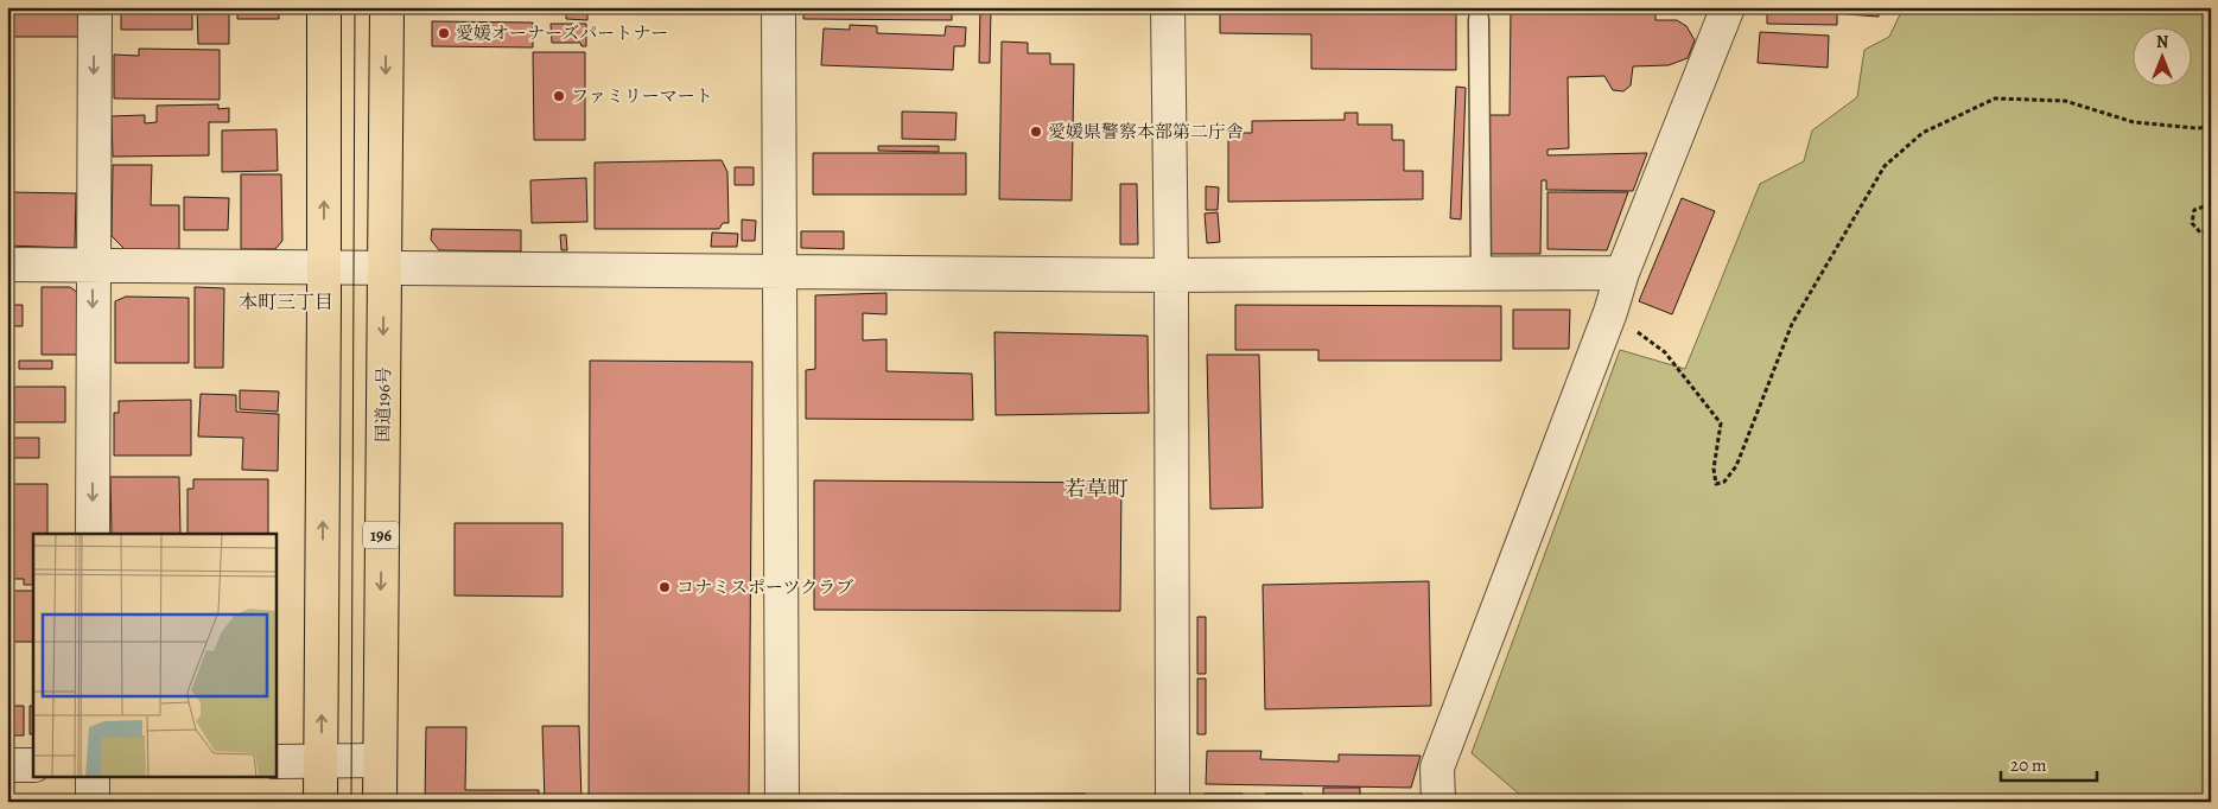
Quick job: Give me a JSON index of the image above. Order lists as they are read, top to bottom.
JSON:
{
  "streets": {
    "highway": ["国道196号", "196"]
  },
  "districts": ["本町三丁目", "若草町"],
  "places": [
    "愛媛オーナーズパートナー",
    "ファミリーマート",
    "愛媛県警察本部第二庁舎",
    "コナミスポーツクラブ"
  ],
  "scale_bar": "20 m",
  "north": "top"
}
